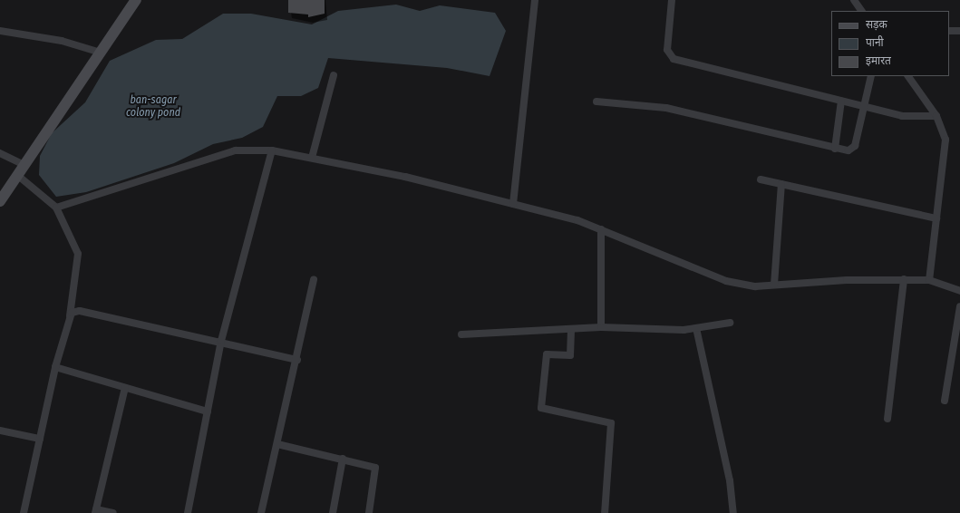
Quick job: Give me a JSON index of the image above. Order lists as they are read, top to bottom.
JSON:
{
  "water": ["ban-sagar colony pond"],
  "legend": ["सड़क", "पानी", "इमारत"]
}
